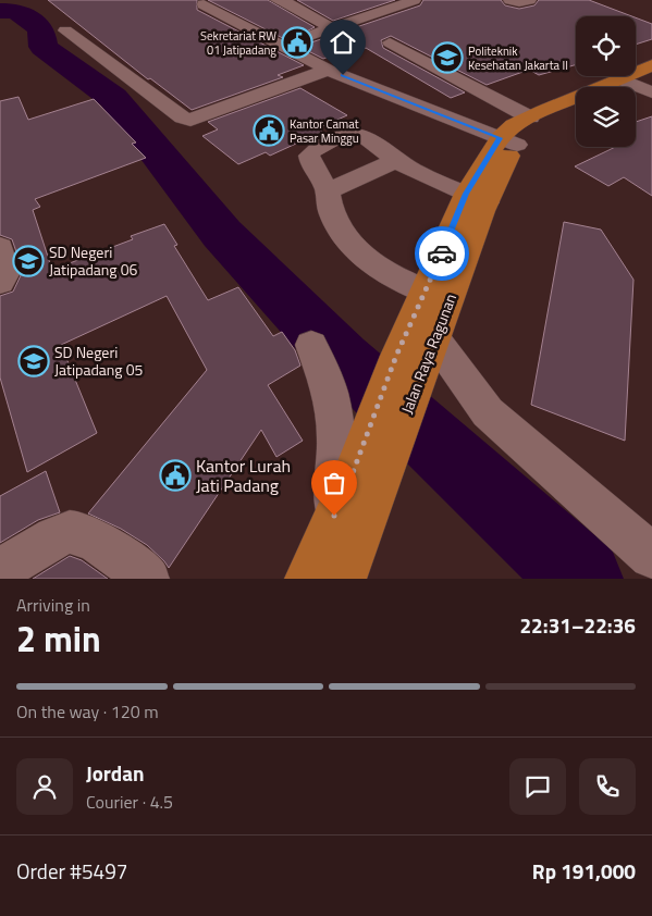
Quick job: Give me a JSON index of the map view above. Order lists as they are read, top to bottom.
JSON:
{
  "streets": {
    "main road": ["Jalan Raya Ragunan"]
  },
  "places": {
    "public building": ["Sekretariat RW 01 Jatipadang", "Kantor Camat Pasar Minggu", "Kantor Lurah Jati Padang"],
    "school or university": ["Politeknik Kesehatan Jakarta II", "SD Negeri Jatipadang 06", "SD Negeri Jatipadang 05"]
  },
  "page": {
    "heading": ["2 min", "Arriving in", "22:31–22:36"],
    "panel": [
      "Jordan",
      "Courier · 4.5",
      "Order #5497",
      "Rp 191,000"
    ],
    "bar": "On the way · 120 m"
  }
}
